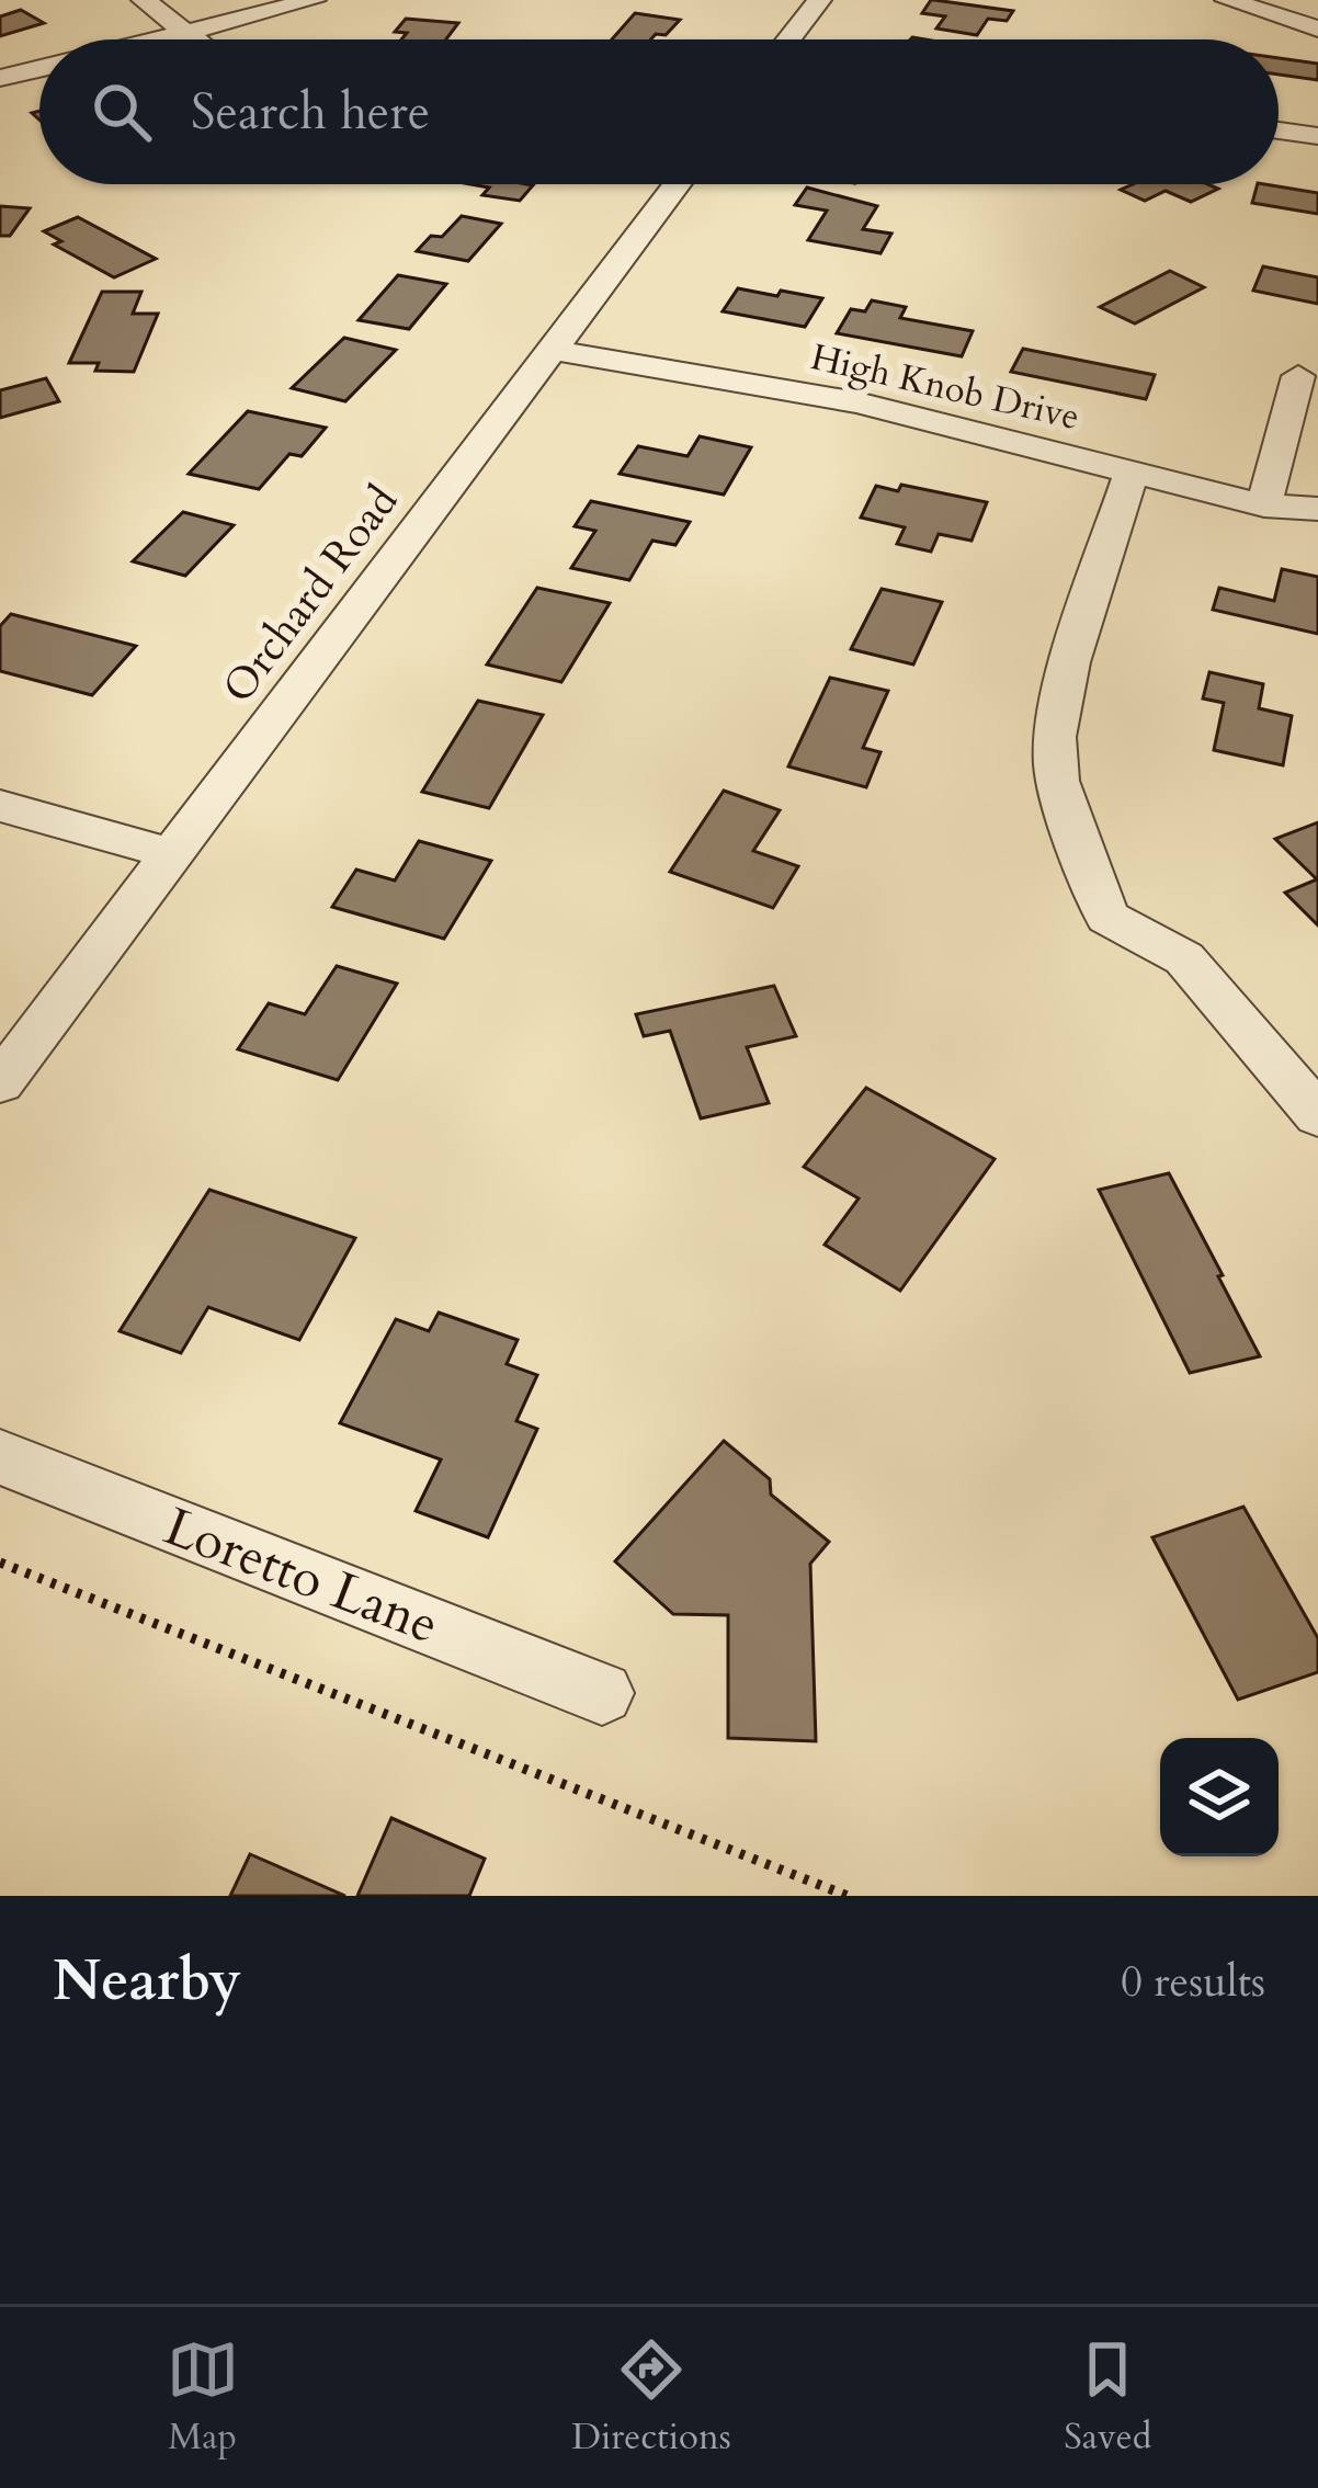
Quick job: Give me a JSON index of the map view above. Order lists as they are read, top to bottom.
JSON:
{
  "streets": {
    "street": ["High Knob Drive", "Orchard Road", "Loretto Lane"]
  },
  "crossings": [
    ["High Knob Drive", "Orchard Road"]
  ],
  "page": {
    "search": "Search here",
    "heading": ["Nearby", "0 results"],
    "nav": ["Map", "Directions", "Saved"]
  }
}
